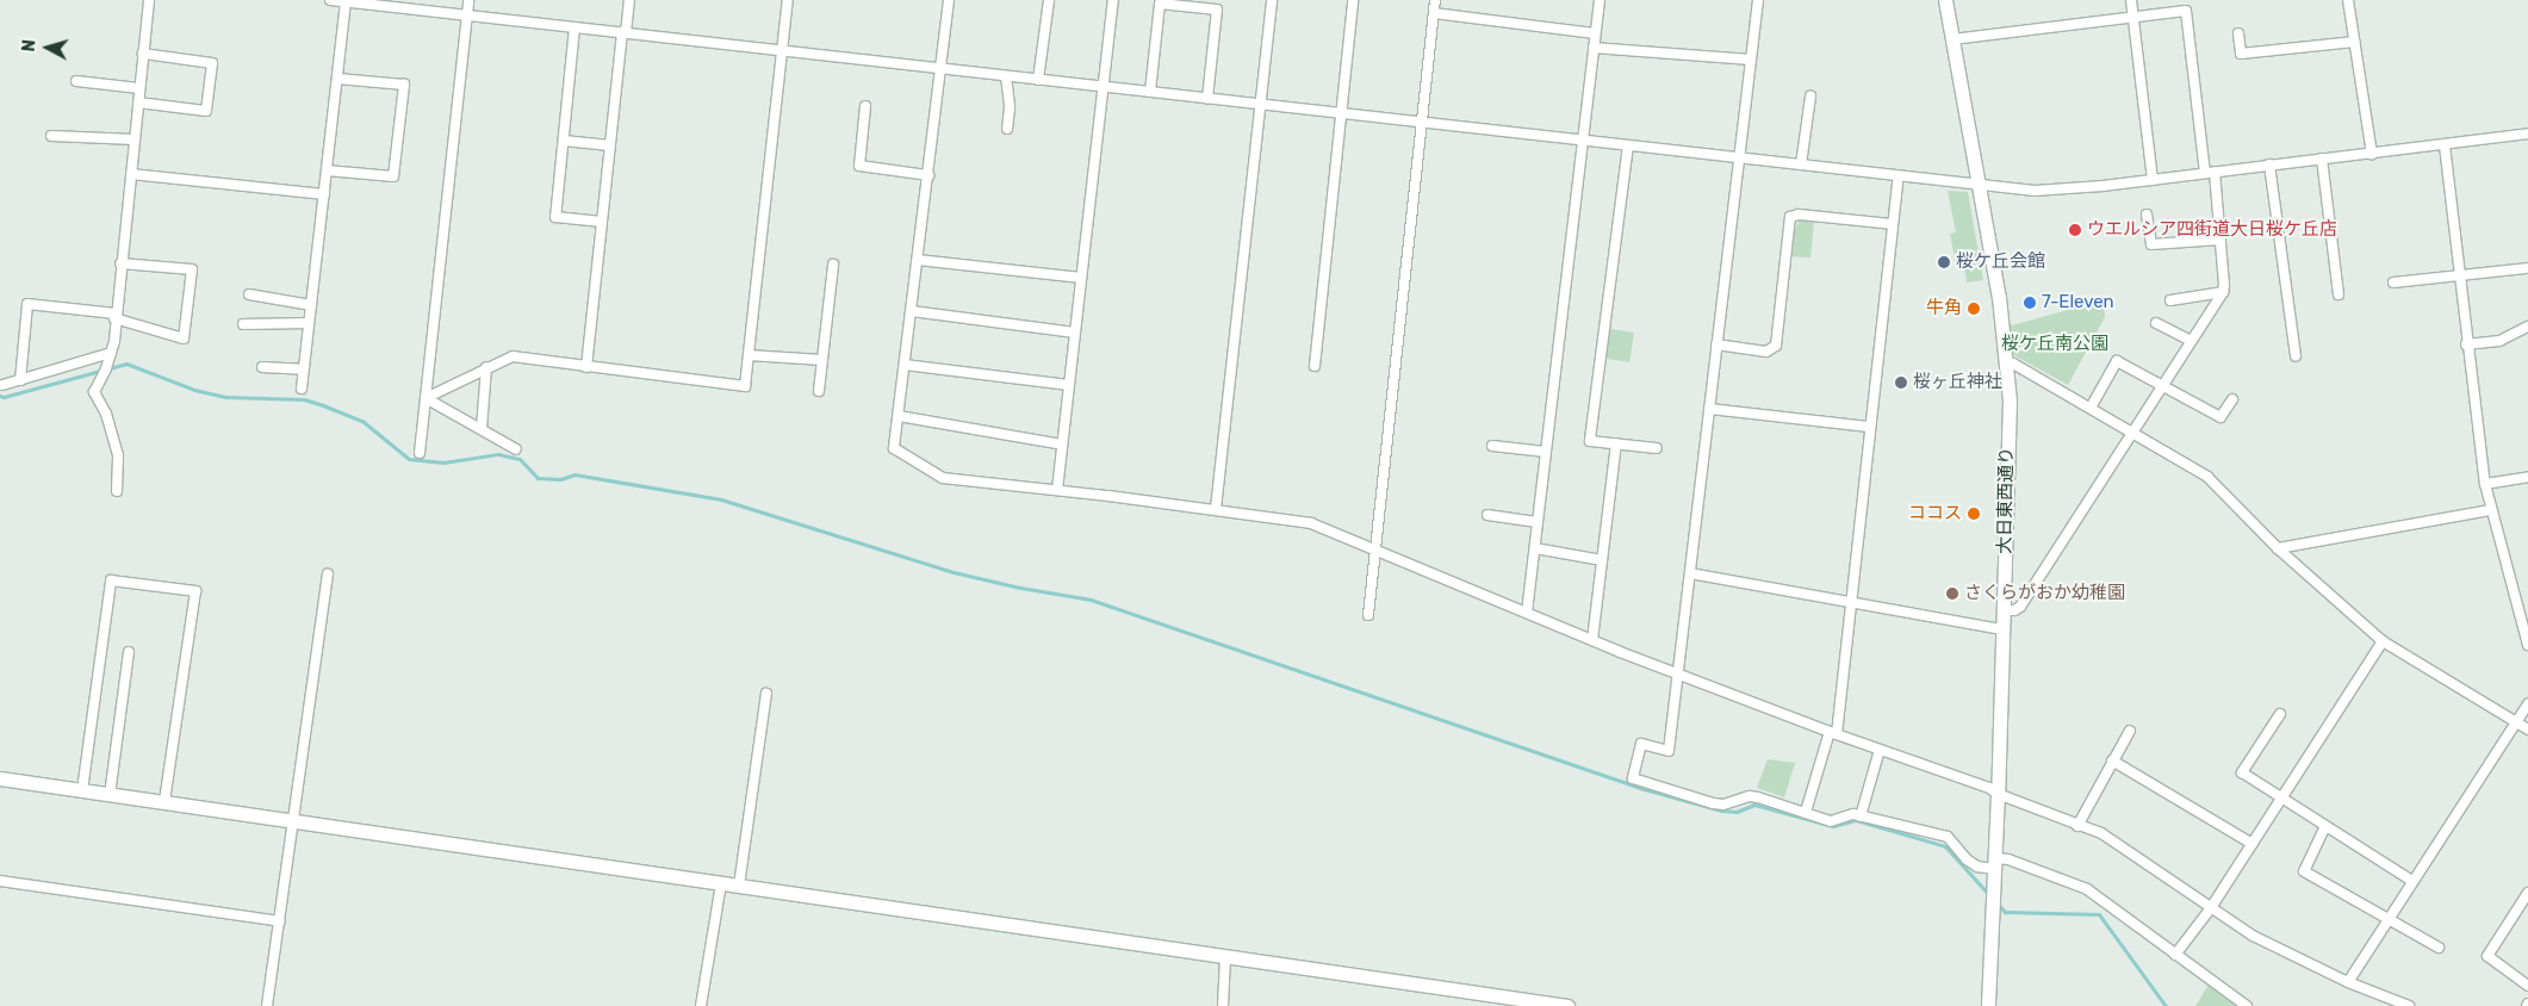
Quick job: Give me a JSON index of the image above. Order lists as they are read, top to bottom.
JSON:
{
  "streets": {
    "street": ["大日東西通り"]
  },
  "parks": ["桜ケ丘南公園"],
  "places": [
    "ウエルシア四街道大日桜ケ丘店",
    "桜ケ丘会館",
    "7-Eleven",
    "牛角",
    "桜ヶ丘神社",
    "ココス",
    "さくらがおか幼稚園"
  ],
  "north": "left"
}
